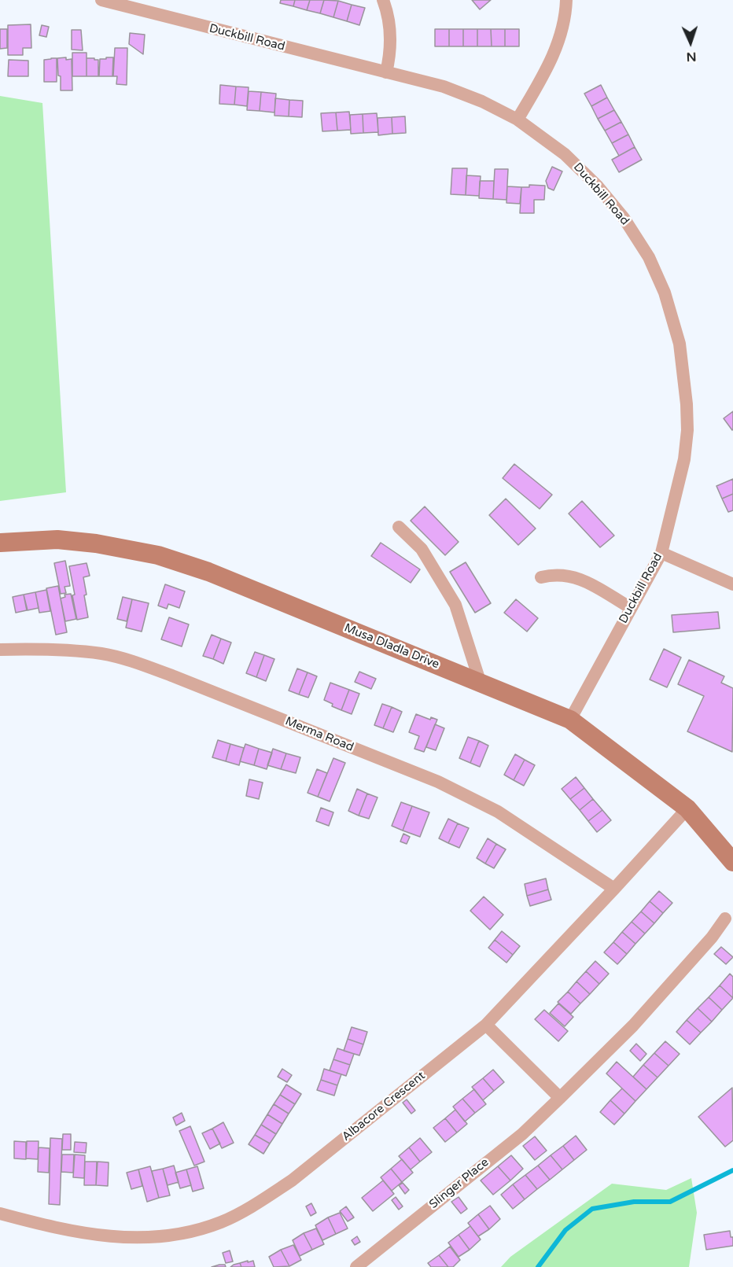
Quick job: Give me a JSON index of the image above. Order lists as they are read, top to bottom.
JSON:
{
  "streets": {
    "street": [
      "Duckbill Road",
      "Musa Dladla Drive",
      "Merma Road",
      "Albacore Crescent",
      "Slinger Place"
    ]
  },
  "crossings": [
    ["Duckbill Road", "Musa Dladla Drive"],
    ["Musa Dladla Drive", "Albacore Crescent"],
    ["Merma Road", "Albacore Crescent"]
  ],
  "north": "bottom"
}
